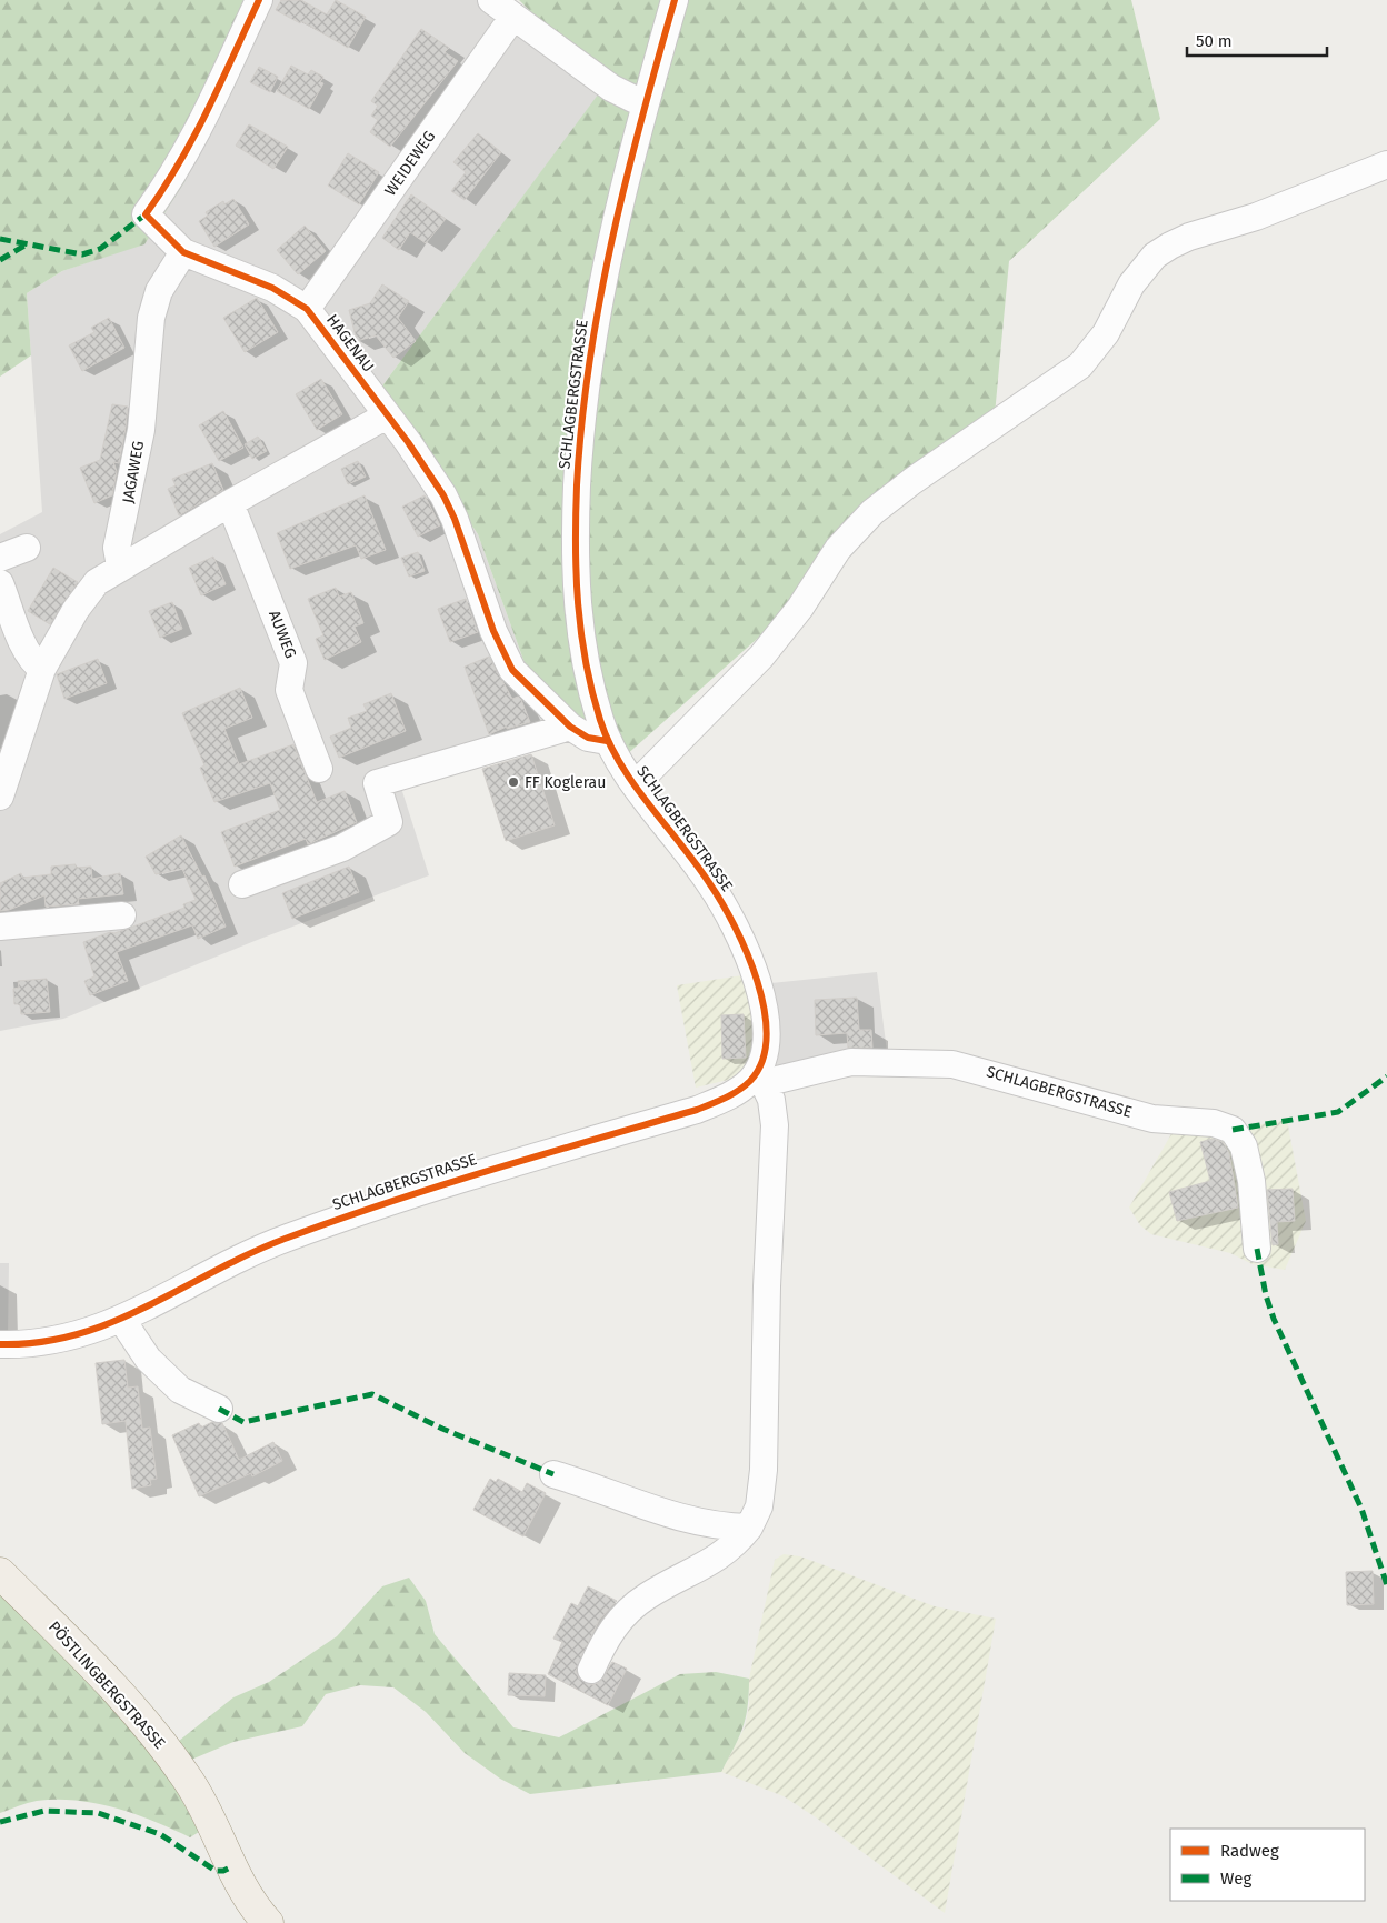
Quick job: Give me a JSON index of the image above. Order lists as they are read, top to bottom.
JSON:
{
  "streets": {
    "main road": ["PÖSTLINGBERGSTRASSE"],
    "street": [
      "WEIDEWEG",
      "HAGENAU",
      "SCHLAGBERGSTRASSE",
      "JAGAWEG",
      "AUWEG"
    ]
  },
  "crossings": [
    ["WEIDEWEG", "HAGENAU"],
    ["HAGENAU", "SCHLAGBERGSTRASSE"],
    ["HAGENAU", "JAGAWEG"]
  ],
  "places": ["FF Koglerau"],
  "legend": ["Radweg", "Weg"],
  "scale_bar": "50 m"
}
